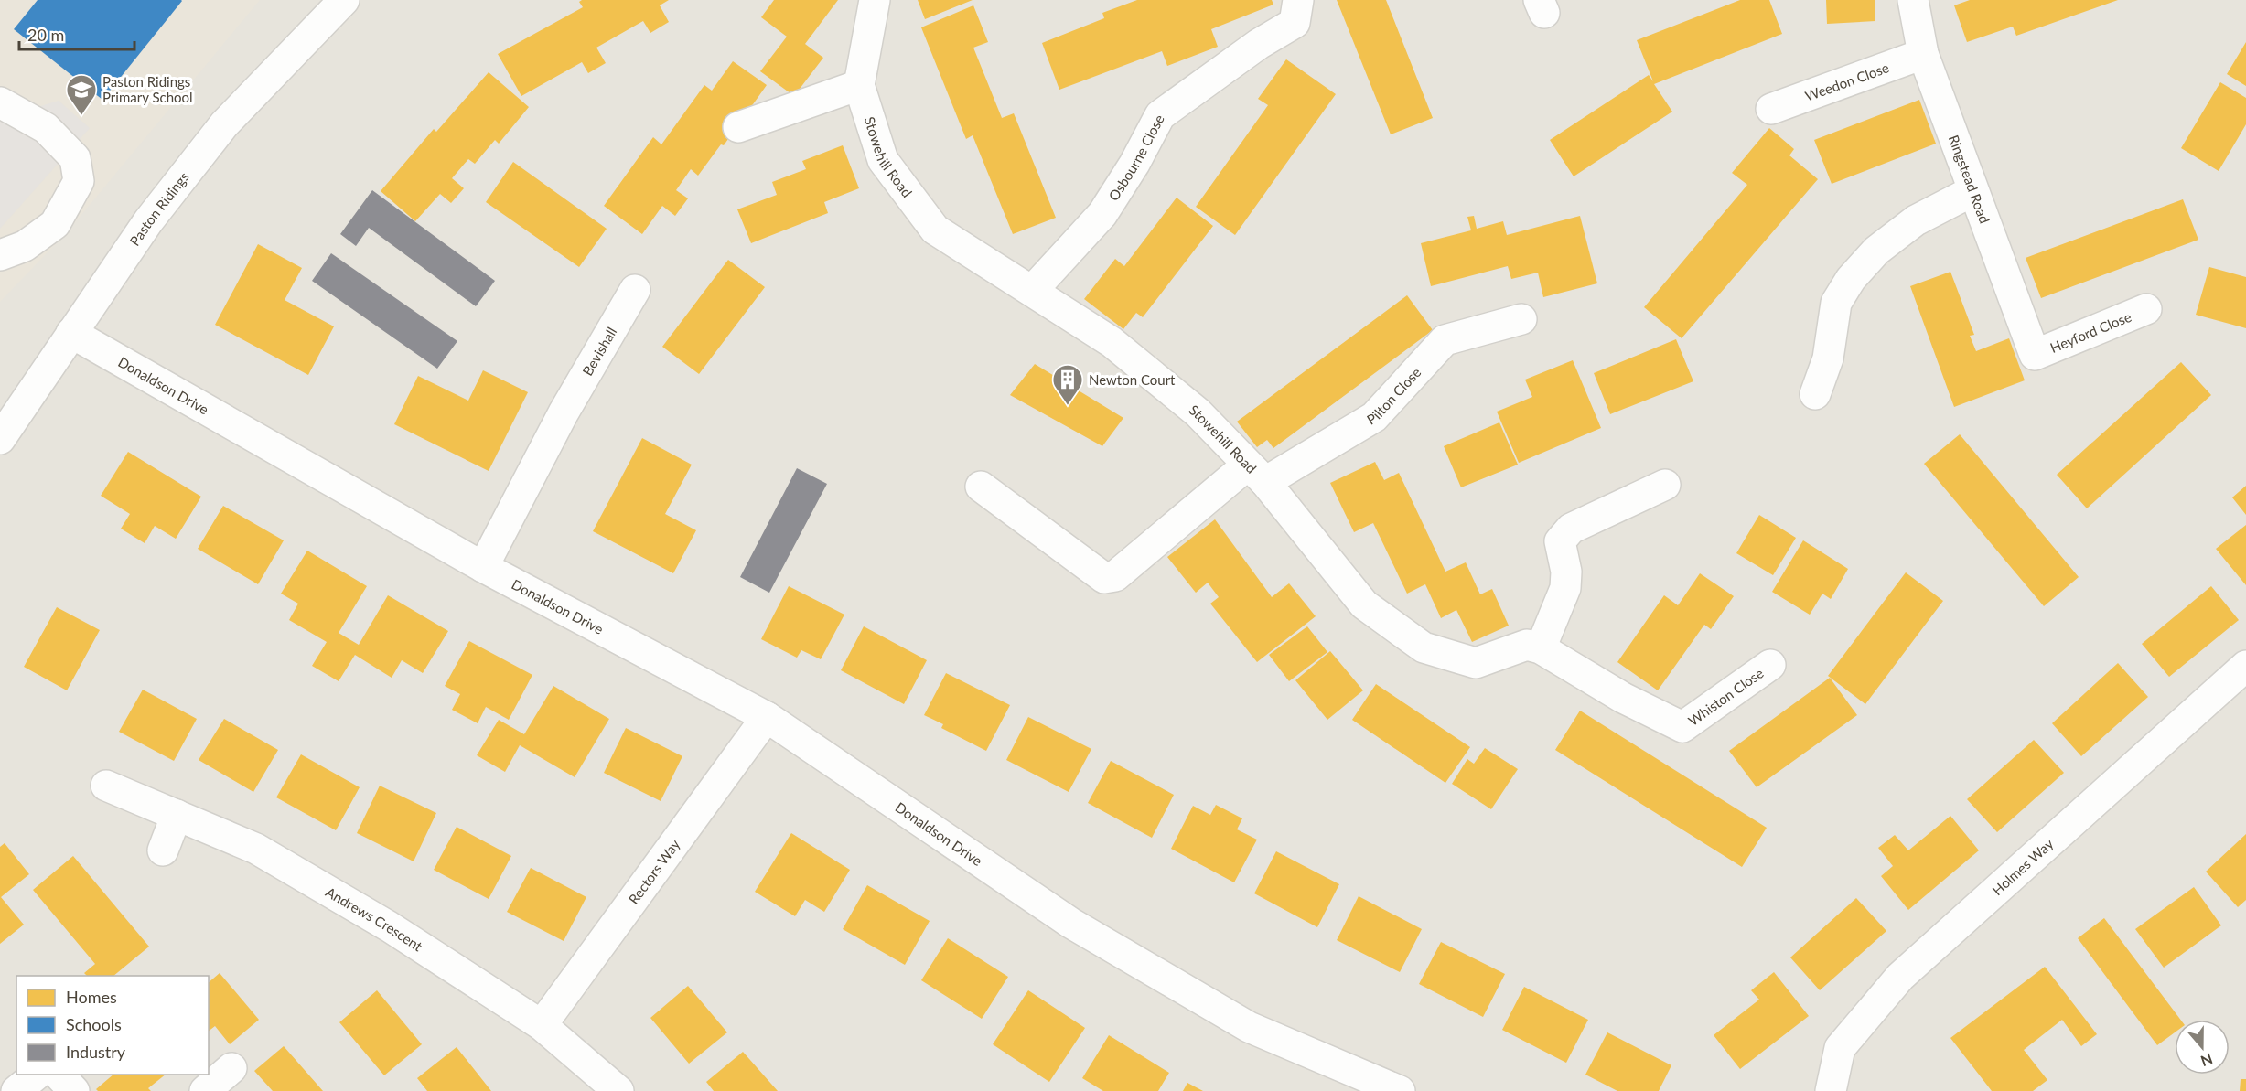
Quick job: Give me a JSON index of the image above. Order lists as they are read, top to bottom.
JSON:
{
  "streets": {
    "street": [
      "Weedon Close",
      "Stowehill Road",
      "Osbourne Close",
      "Ringstead Road",
      "Paston Ridings",
      "Heyford Close",
      "Bevishall",
      "Donaldson Drive",
      "Pilton Close",
      "Whiston Close",
      "Holmes Way",
      "Rectors Way",
      "Andrews Crescent"
    ]
  },
  "crossings": [
    ["Weedon Close", "Ringstead Road"],
    ["Stowehill Road", "Osbourne Close"],
    ["Stowehill Road", "Pilton Close"],
    ["Stowehill Road", "Whiston Close"],
    ["Ringstead Road", "Heyford Close"],
    ["Paston Ridings", "Donaldson Drive"],
    ["Bevishall", "Donaldson Drive"],
    ["Donaldson Drive", "Rectors Way"],
    ["Rectors Way", "Andrews Crescent"]
  ],
  "places": {
    "school or university": ["Paston Ridings Primary School"],
    "building": ["Newton Court"]
  },
  "legend": ["Homes", "Schools", "Industry"],
  "scale_bar": "20 m",
  "north": "bottom"
}
